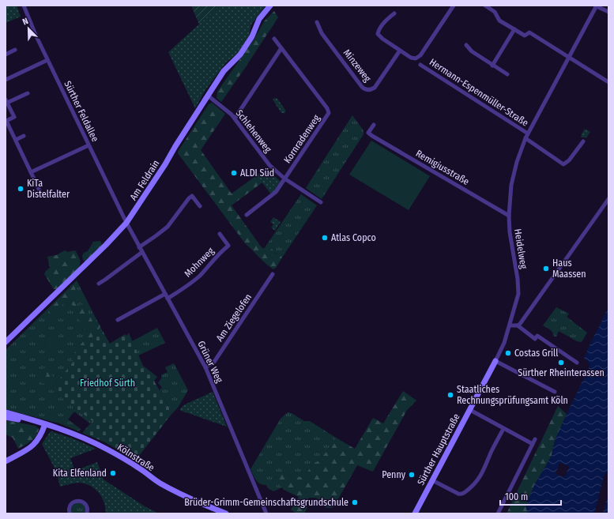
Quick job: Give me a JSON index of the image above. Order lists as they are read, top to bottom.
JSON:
{
  "streets": {
    "street": [
      "Minzeweg",
      "Hermann-Espenmüller-Straße",
      "Sürther Feldallee",
      "Schlehenweg",
      "Kornradenweg",
      "Remigiusstraße",
      "Am Feldrain",
      "Heidelweg",
      "Mohnweg",
      "Am Ziegelofen",
      "Grüner Weg",
      "Sürther Hauptstraße",
      "Kölnstraße"
    ]
  },
  "crossings": [
    ["Hermann-Espenmüller-Straße", "Heidelweg"],
    ["Sürther Feldallee", "Am Feldrain"],
    ["Sürther Feldallee", "Grüner Weg"],
    ["Schlehenweg", "Kornradenweg"],
    ["Schlehenweg", "Am Feldrain"],
    ["Remigiusstraße", "Heidelweg"],
    ["Am Feldrain", "Grüner Weg"],
    ["Heidelweg", "Sürther Hauptstraße"],
    ["Mohnweg", "Grüner Weg"],
    ["Am Ziegelofen", "Grüner Weg"]
  ],
  "parks": ["Friedhof Sürth"],
  "places": [
    "ALDI Süd",
    "KiTa Distelfalter",
    "Atlas Copco",
    "Haus Maassen",
    "Costas Grill",
    "Sürther Rheinterassen",
    "Staatliches Rechnungsprüfungsamt Köln",
    "Kita Elfenland",
    "Penny",
    "Brüder-Grimm-Gemeinschaftsgrundschule"
  ],
  "scale_bar": "100 m",
  "north": "top left"
}
